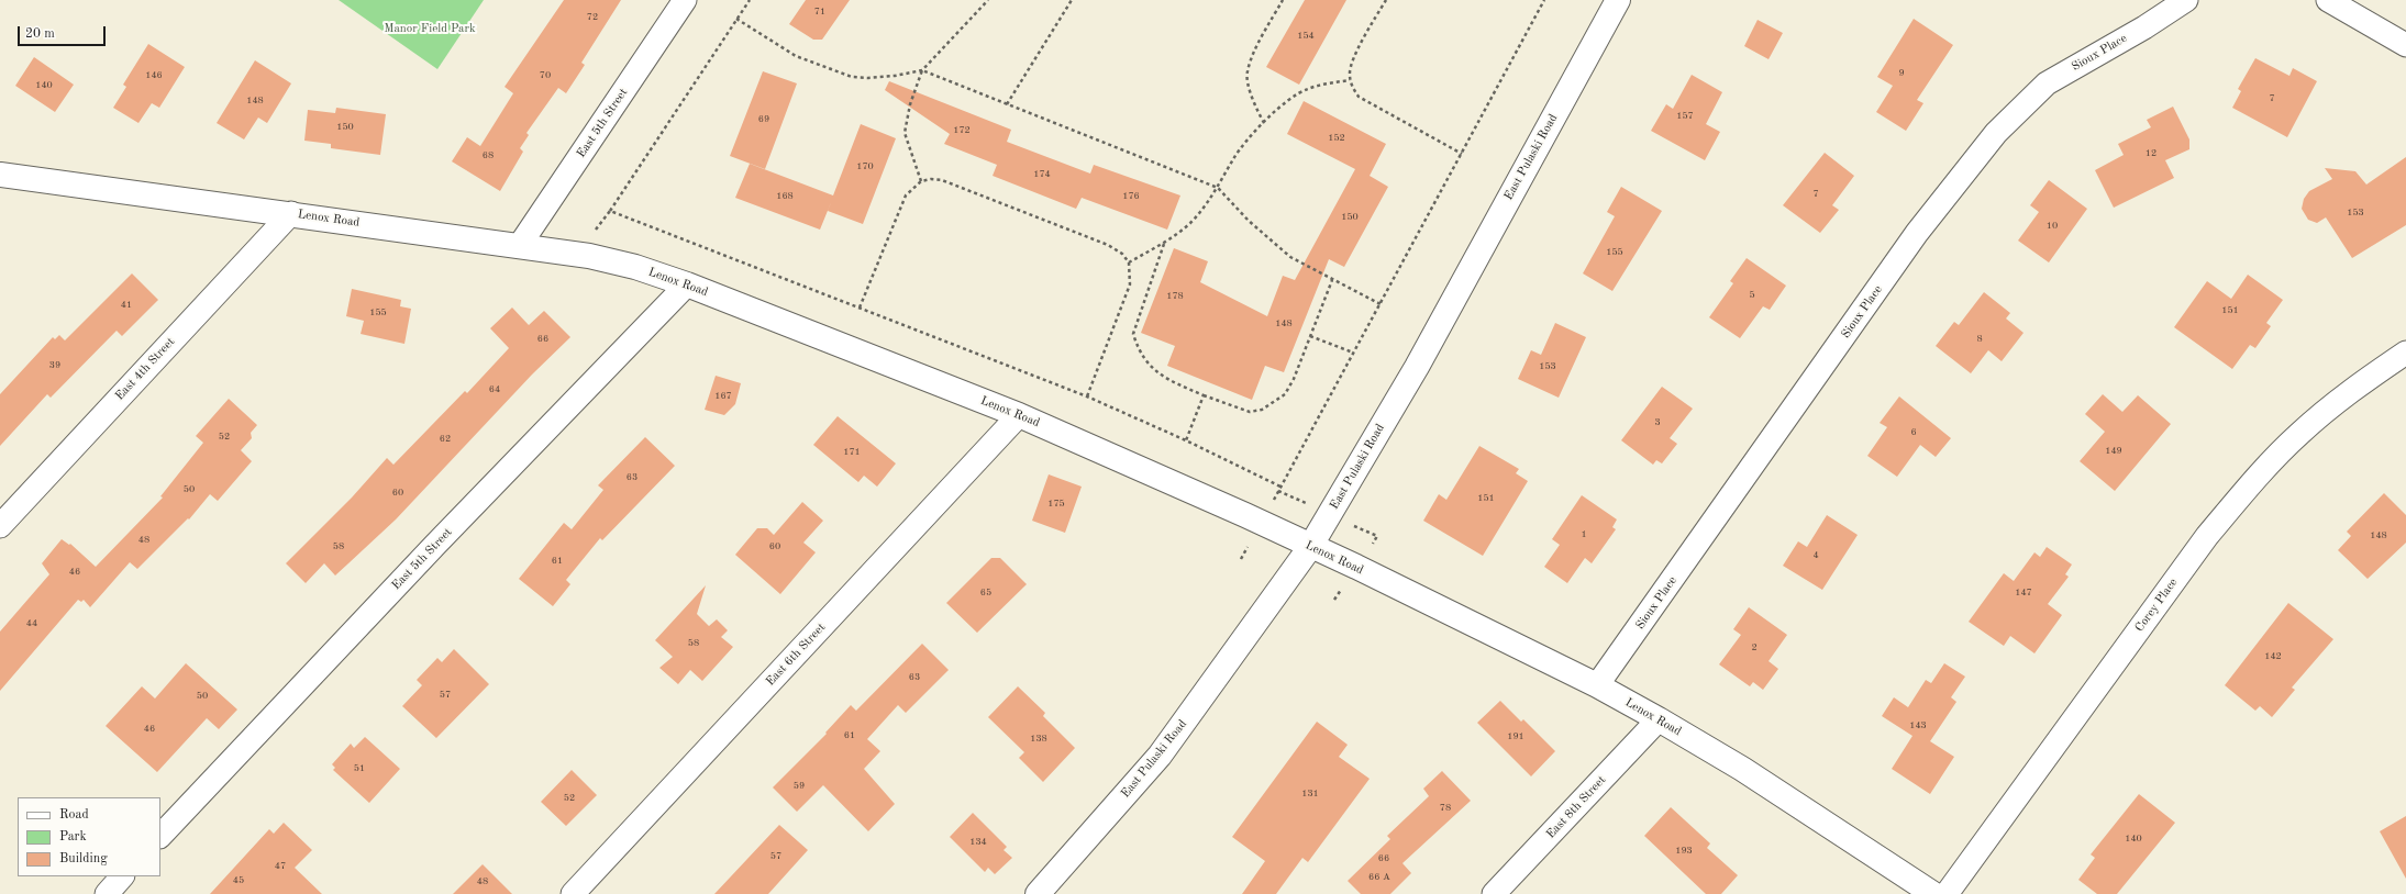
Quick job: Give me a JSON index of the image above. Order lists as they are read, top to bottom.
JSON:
{
  "streets": {
    "street": [
      "Sioux Place",
      "East 5th Street",
      "East Pulaski Road",
      "Lenox Road",
      "East 4th Street",
      "Corey Place",
      "East 6th Street",
      "East 8th Street"
    ]
  },
  "crossings": [
    ["Sioux Place", "Lenox Road"],
    ["East 5th Street", "Lenox Road"],
    ["East Pulaski Road", "Lenox Road"],
    ["Lenox Road", "East 4th Street"],
    ["Lenox Road", "East 6th Street"],
    ["Lenox Road", "East 8th Street"]
  ],
  "parks": ["Manor Field Park"],
  "house_numbers": [
    "71",
    "72",
    "154",
    "9",
    "146",
    "70",
    "140",
    "7",
    "148",
    "157",
    "69",
    "150",
    "172",
    "152",
    "12",
    "68",
    "170",
    "174",
    "7",
    "168",
    "176",
    "153",
    "150",
    "10",
    "155",
    "5",
    "178",
    "41",
    "151",
    "155",
    "148",
    "66",
    "8",
    "39",
    "153",
    "64",
    "167",
    "3",
    "6",
    "52",
    "62",
    "149",
    "171",
    "63",
    "50",
    "60",
    "151",
    "175",
    "1",
    "148",
    "48",
    "58",
    "60",
    "4",
    "61",
    "46",
    "65",
    "147",
    "44",
    "58",
    "2",
    "142",
    "63",
    "57",
    "50",
    "143",
    "46",
    "61",
    "191",
    "138",
    "51",
    "59",
    "131",
    "52",
    "78",
    "140",
    "134",
    "193",
    "57",
    "66",
    "47",
    "66 A",
    "45",
    "48"
  ],
  "legend": ["Road", "Park", "Building"],
  "scale_bar": "20 m"
}
